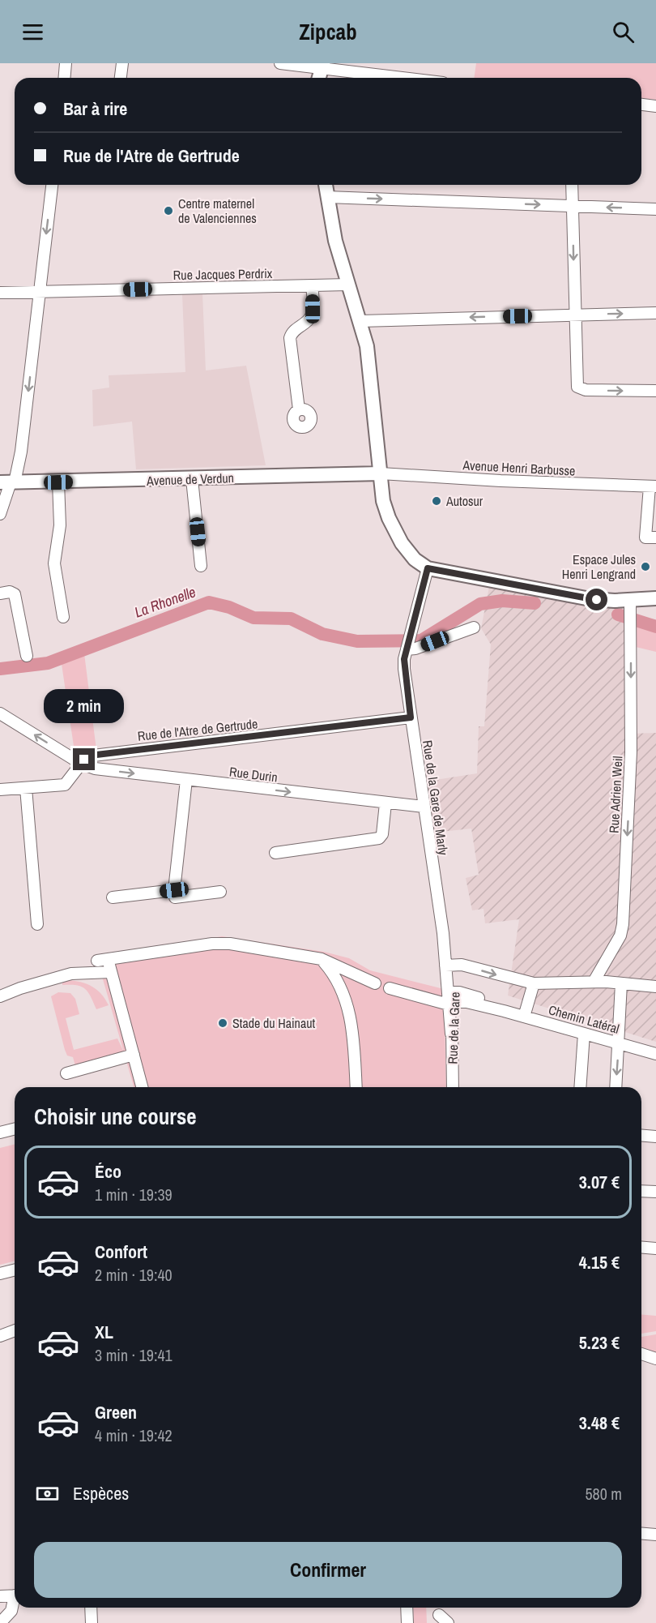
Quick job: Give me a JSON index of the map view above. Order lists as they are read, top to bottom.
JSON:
{
  "streets": {
    "main road": ["Avenue de Verdun"],
    "street": [
      "Rue Jacques Perdrix",
      "Avenue Henri Barbusse",
      "Rue de l'Atre de Gertrude",
      "Rue Durin",
      "Rue Adrien Weil",
      "Rue de la Gare de Marly",
      "Chemin Latéral",
      "Rue de la Gare"
    ]
  },
  "crossings": [
    ["Avenue Henri Barbusse", "Avenue de Verdun"],
    ["Rue de l'Atre de Gertrude", "Rue Durin"],
    ["Rue de l'Atre de Gertrude", "Rue de la Gare de Marly"],
    ["Rue Durin", "Rue de la Gare de Marly"],
    ["Chemin Latéral", "Rue de la Gare"]
  ],
  "one_way": ["Rue Adrien Weil"],
  "water": ["La Rhonelle"],
  "places": [
    "Centre maternel de Valenciennes",
    "Autosur",
    "Espace Jules Henri Lengrand",
    "Stade du Hainaut"
  ],
  "page": {
    "header": "Zipcab",
    "banner": ["Bar à rire", "Rue de l'Atre de Gertrude"],
    "bubble": "2 min",
    "heading": "Choisir une course",
    "list": [
      {
        "name": "Éco",
        "note": "1 min · 19:39",
        "value": "3.07 €"
      },
      {
        "name": "Confort",
        "note": "2 min · 19:40",
        "value": "4.15 €"
      },
      {
        "name": "XL",
        "note": "3 min · 19:41",
        "value": "5.23 €"
      },
      {
        "name": "Green",
        "note": "4 min · 19:42",
        "value": "3.48 €"
      }
    ],
    "pay": ["Espèces", "580 m"],
    "buttons": "Confirmer"
  }
}
